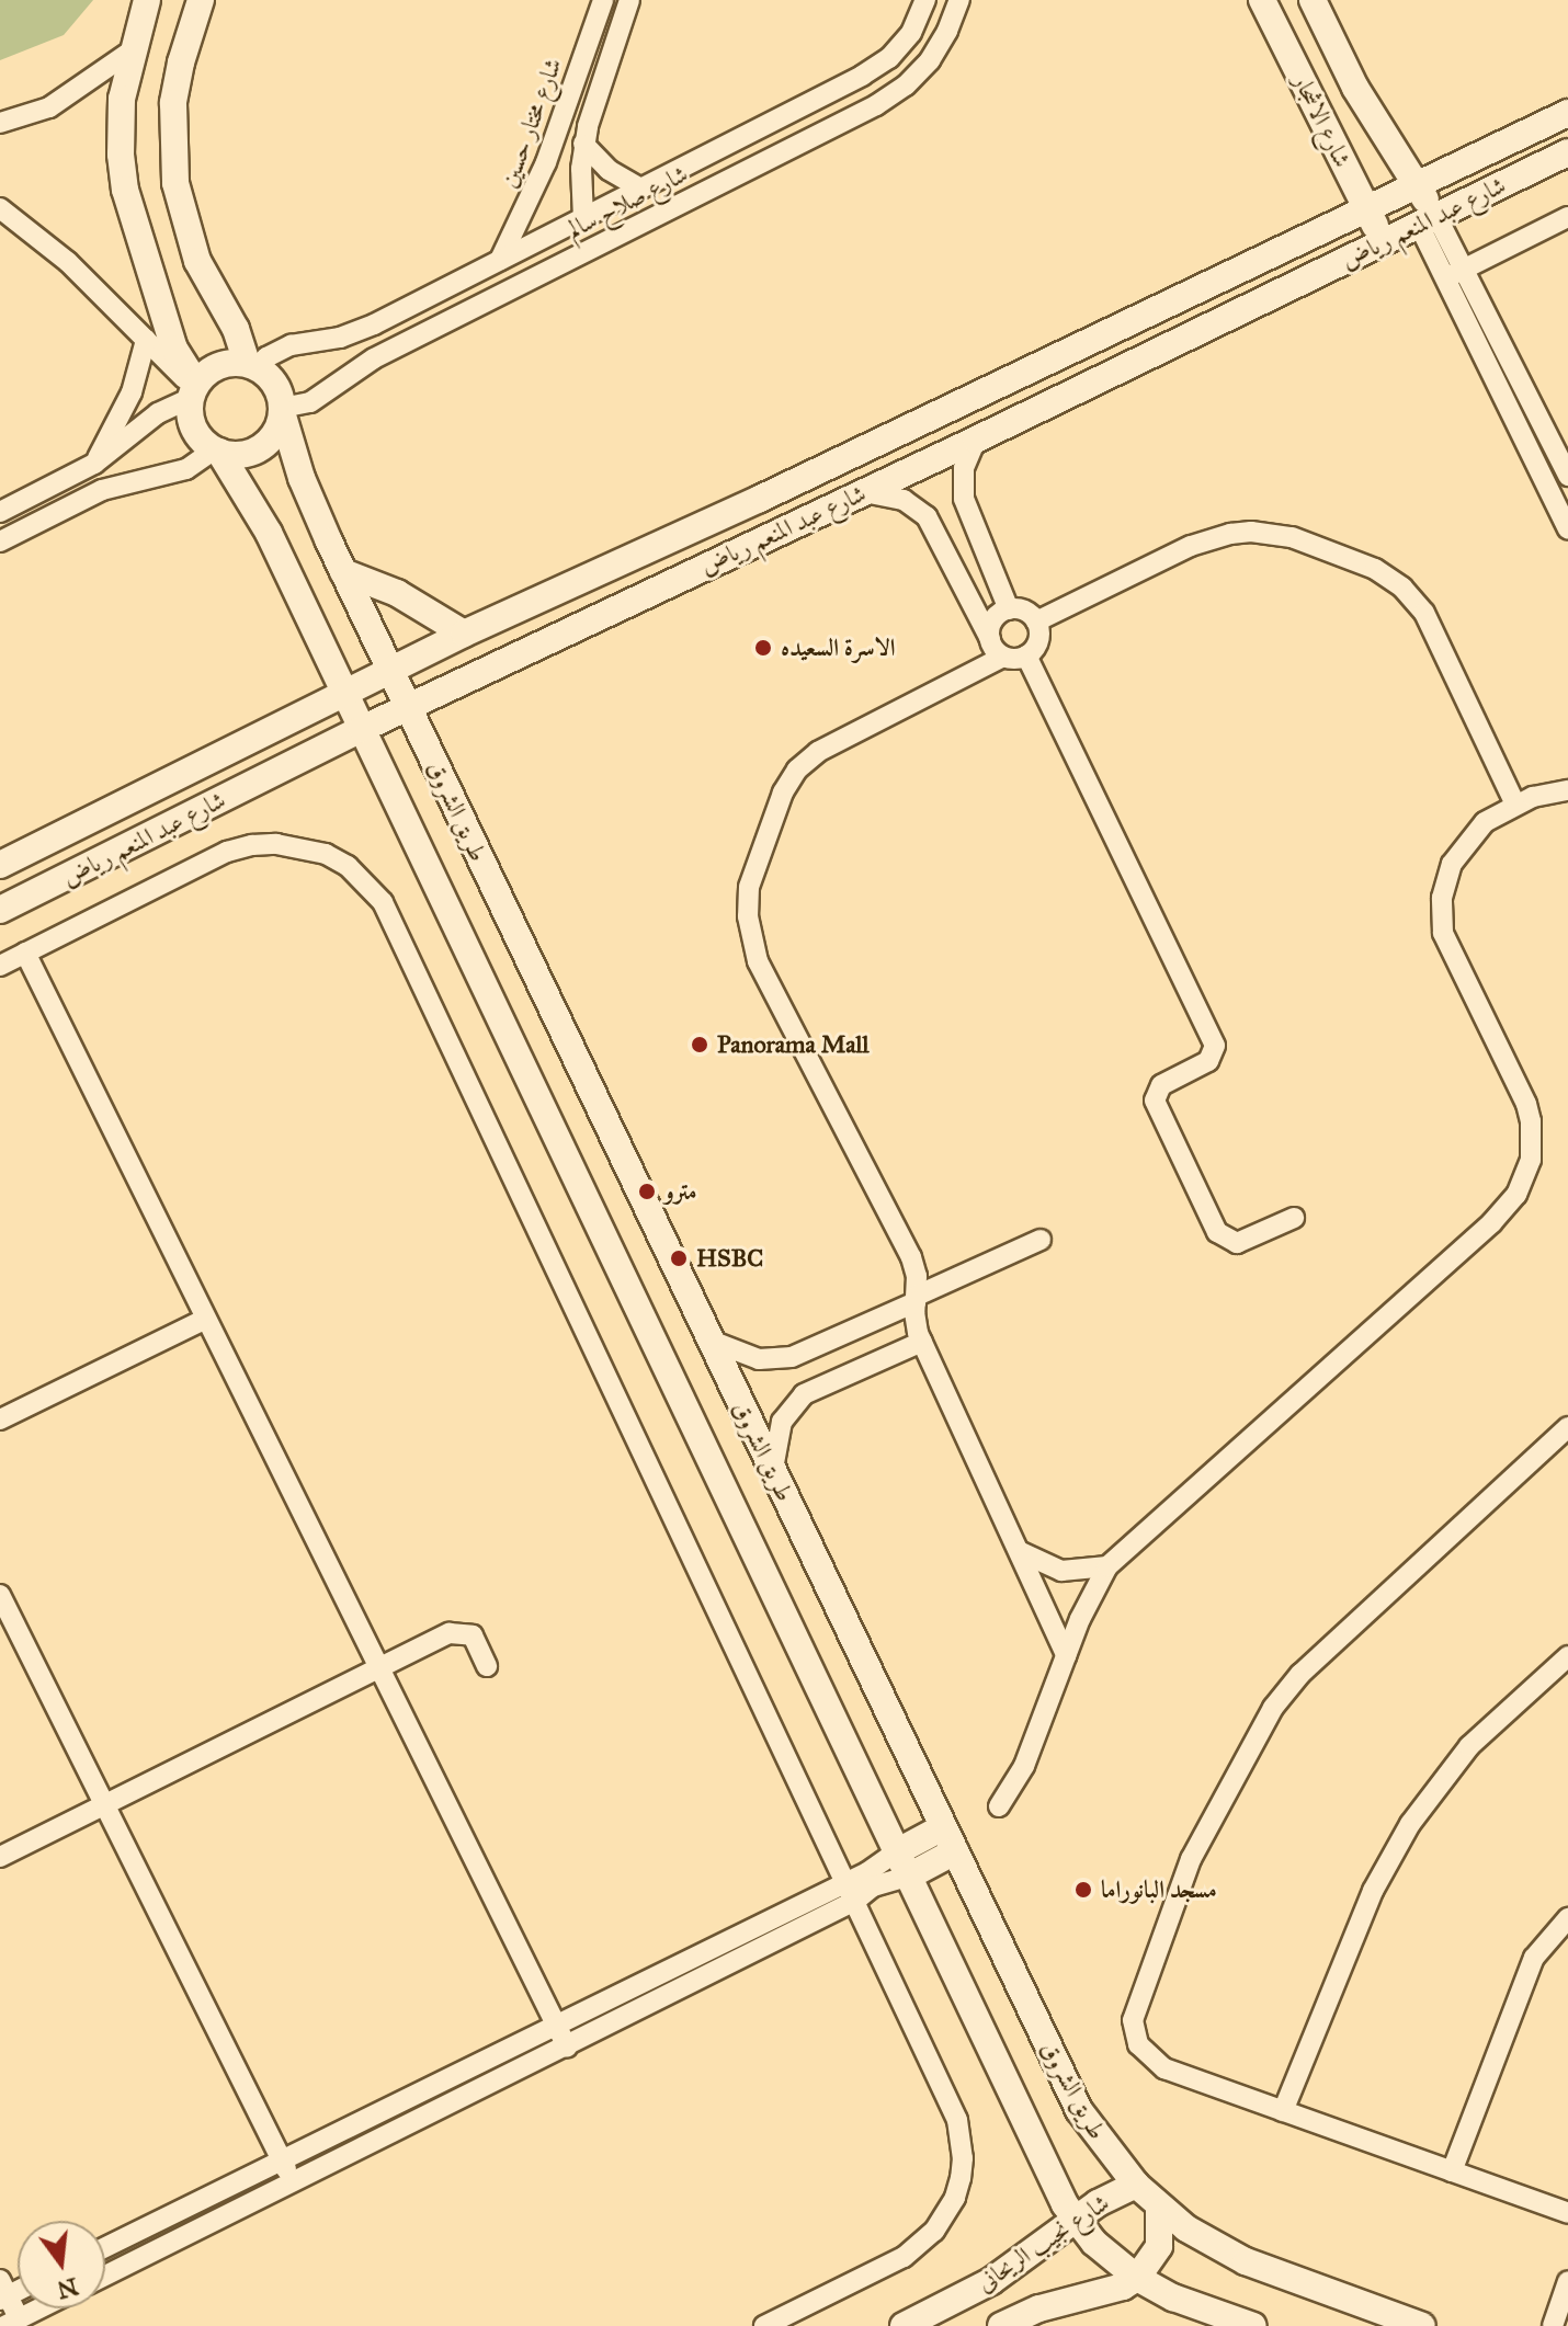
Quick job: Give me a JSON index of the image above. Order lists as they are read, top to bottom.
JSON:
{
  "streets": {
    "street": [
      "شارع الاشجار",
      "شارع مختار حسين",
      "شارع صلاح سالم",
      "شارع عبد المنعم رياض",
      "طريق الشروق",
      "شارع نجيب الريحانى"
    ]
  },
  "crossings": [
    ["شارع الاشجار", "شارع عبد المنعم رياض"],
    ["شارع مختار حسين", "شارع صلاح سالم"],
    ["شارع صلاح سالم", "طريق الشروق"],
    ["شارع عبد المنعم رياض", "طريق الشروق"],
    ["طريق الشروق", "شارع نجيب الريحانى"]
  ],
  "places": [
    "الاسرة السعيده",
    "Panorama Mall",
    "مترو",
    "HSBC",
    "مسجد البانوراما"
  ],
  "north": "bottom"
}
